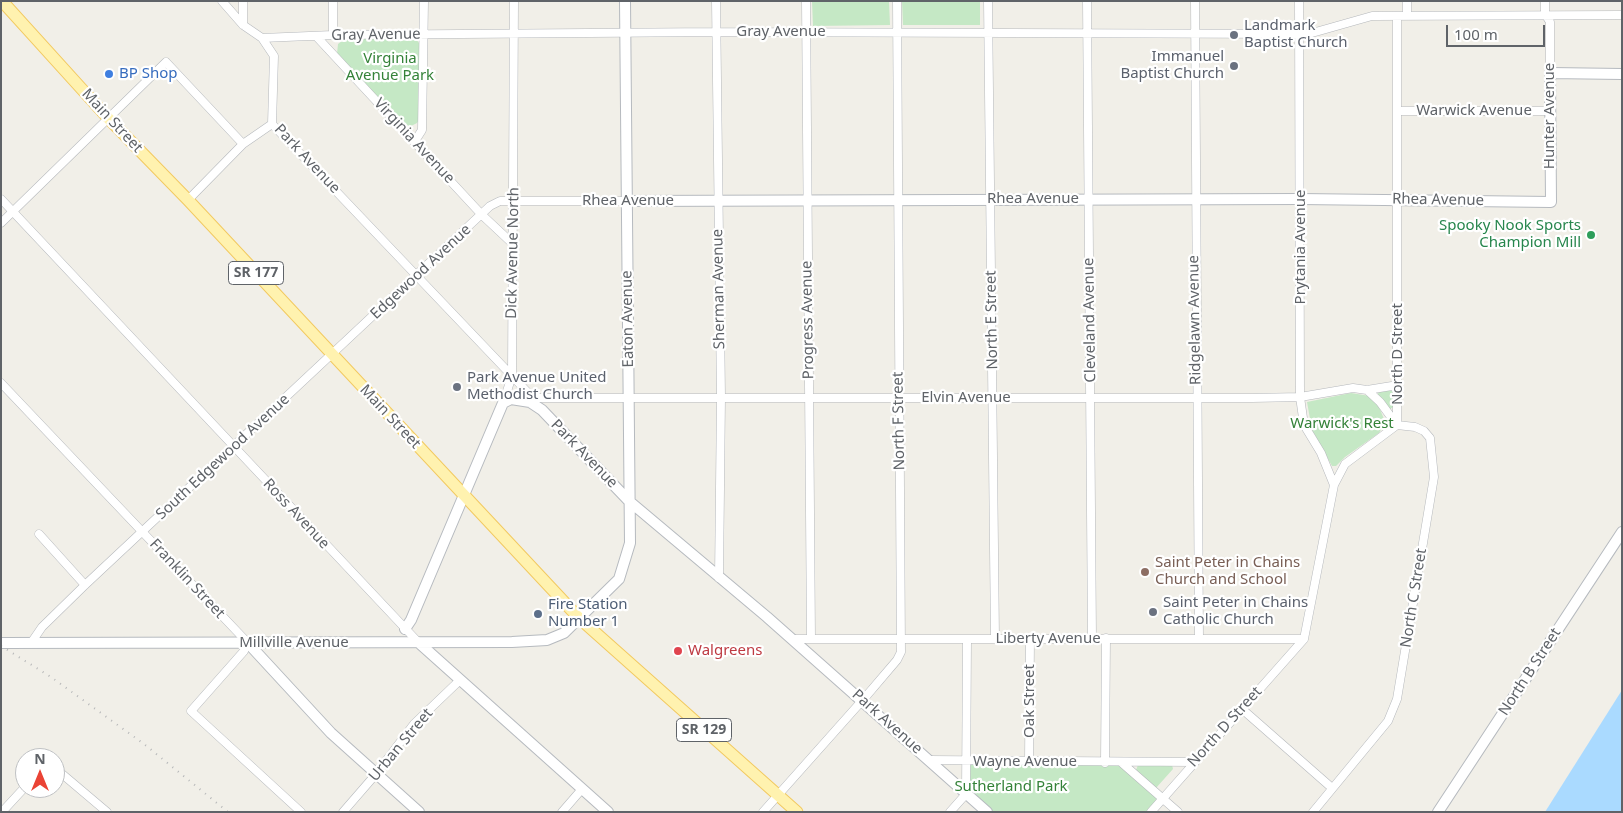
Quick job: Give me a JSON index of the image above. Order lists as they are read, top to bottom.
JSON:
{
  "streets": {
    "main road": [
      "Hunter Avenue",
      "Main Street",
      "Park Avenue",
      "Rhea Avenue",
      "Dick Avenue North",
      "SR 177",
      "Eaton Avenue",
      "Ross Avenue",
      "Franklin Street",
      "Millville Avenue",
      "North B Street",
      "SR 129"
    ],
    "street": [
      "Gray Avenue",
      "Warwick Avenue",
      "Virginia Avenue",
      "Prytania Avenue",
      "Edgewood Avenue",
      "Sherman Avenue",
      "Progress Avenue",
      "North E Street",
      "Cleveland Avenue",
      "Ridgelawn Avenue",
      "North D Street",
      "Elvin Avenue",
      "North F Street",
      "South Edgewood Avenue",
      "North C Street",
      "Liberty Avenue",
      "Oak Street",
      "Urban Street",
      "Wayne Avenue"
    ]
  },
  "crossings": [
    ["Gray Avenue", "Hunter Avenue"],
    ["Gray Avenue", "Virginia Avenue"],
    ["Gray Avenue", "Park Avenue"],
    ["Gray Avenue", "Prytania Avenue"],
    ["Gray Avenue", "Dick Avenue North"],
    ["Gray Avenue", "Sherman Avenue"],
    ["Gray Avenue", "Eaton Avenue"],
    ["Gray Avenue", "Progress Avenue"],
    ["Gray Avenue", "North E Street"],
    ["Gray Avenue", "Cleveland Avenue"],
    ["Gray Avenue", "Ridgelawn Avenue"],
    ["Gray Avenue", "North D Street"],
    ["Gray Avenue", "North F Street"],
    ["Warwick Avenue", "Hunter Avenue"],
    ["Warwick Avenue", "North D Street"],
    ["Hunter Avenue", "Rhea Avenue"],
    ["Main Street", "Dick Avenue North"],
    ["Main Street", "Edgewood Avenue"],
    ["Main Street", "Eaton Avenue"],
    ["Main Street", "North F Street"],
    ["Main Street", "South Edgewood Avenue"],
    ["Main Street", "Millville Avenue"],
    ["Virginia Avenue", "Dick Avenue North"],
    ["Virginia Avenue", "Edgewood Avenue"],
    ["Park Avenue", "Dick Avenue North"],
    ["Park Avenue", "Edgewood Avenue"],
    ["Park Avenue", "Sherman Avenue"],
    ["Park Avenue", "Eaton Avenue"],
    ["Park Avenue", "Elvin Avenue"],
    ["Park Avenue", "North F Street"],
    ["Park Avenue", "Liberty Avenue"],
    ["Park Avenue", "Wayne Avenue"],
    ["Rhea Avenue", "Prytania Avenue"],
    ["Rhea Avenue", "Dick Avenue North"],
    ["Rhea Avenue", "Edgewood Avenue"],
    ["Rhea Avenue", "Sherman Avenue"],
    ["Rhea Avenue", "Eaton Avenue"],
    ["Rhea Avenue", "Progress Avenue"],
    ["Rhea Avenue", "North E Street"],
    ["Rhea Avenue", "Cleveland Avenue"],
    ["Rhea Avenue", "Ridgelawn Avenue"],
    ["Rhea Avenue", "North D Street"],
    ["Rhea Avenue", "North F Street"],
    ["Prytania Avenue", "North D Street"],
    ["Prytania Avenue", "Elvin Avenue"],
    ["Dick Avenue North", "Edgewood Avenue"],
    ["Dick Avenue North", "Ross Avenue"],
    ["Edgewood Avenue", "South Edgewood Avenue"],
    ["Sherman Avenue", "Elvin Avenue"],
    ["Eaton Avenue", "Elvin Avenue"],
    ["Eaton Avenue", "Millville Avenue"],
    ["Progress Avenue", "Elvin Avenue"],
    ["Progress Avenue", "Liberty Avenue"],
    ["North E Street", "Elvin Avenue"],
    ["North E Street", "Liberty Avenue"],
    ["Cleveland Avenue", "Elvin Avenue"],
    ["Cleveland Avenue", "Liberty Avenue"],
    ["Ridgelawn Avenue", "Elvin Avenue"],
    ["Ridgelawn Avenue", "Liberty Avenue"],
    ["North D Street", "Elvin Avenue"],
    ["North D Street", "North C Street"],
    ["North D Street", "Liberty Avenue"],
    ["North D Street", "Wayne Avenue"],
    ["Elvin Avenue", "North F Street"],
    ["North F Street", "Liberty Avenue"],
    ["South Edgewood Avenue", "Ross Avenue"],
    ["South Edgewood Avenue", "Franklin Street"],
    ["South Edgewood Avenue", "Millville Avenue"],
    ["Ross Avenue", "Millville Avenue"],
    ["Ross Avenue", "Urban Street"],
    ["Franklin Street", "Millville Avenue"],
    ["Franklin Street", "Urban Street"],
    ["Liberty Avenue", "Oak Street"],
    ["Oak Street", "Wayne Avenue"]
  ],
  "parks": ["Virginia Avenue Park", "Warwick's Rest", "Sutherland Park"],
  "places": [
    "Landmark Baptist Church",
    "Immanuel Baptist Church",
    "BP Shop",
    "Spooky Nook Sports Champion Mill",
    "Park Avenue United Methodist Church",
    "Saint Peter in Chains Church and School",
    "Saint Peter in Chains Catholic Church",
    "Fire Station Number 1",
    "Walgreens"
  ],
  "scale_bar": "100 m",
  "north": "top"
}
